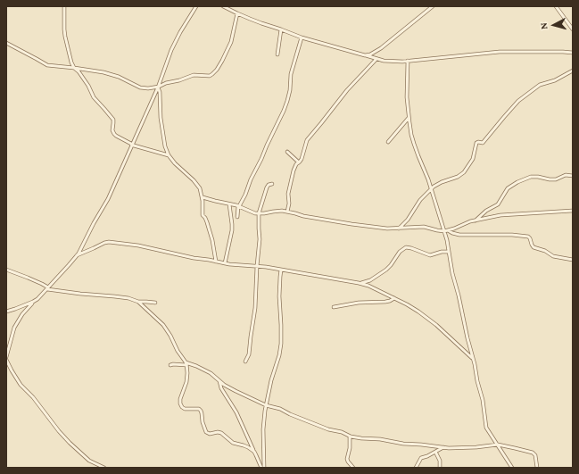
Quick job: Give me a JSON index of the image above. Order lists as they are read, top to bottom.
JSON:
{
  "north": "left"
}
